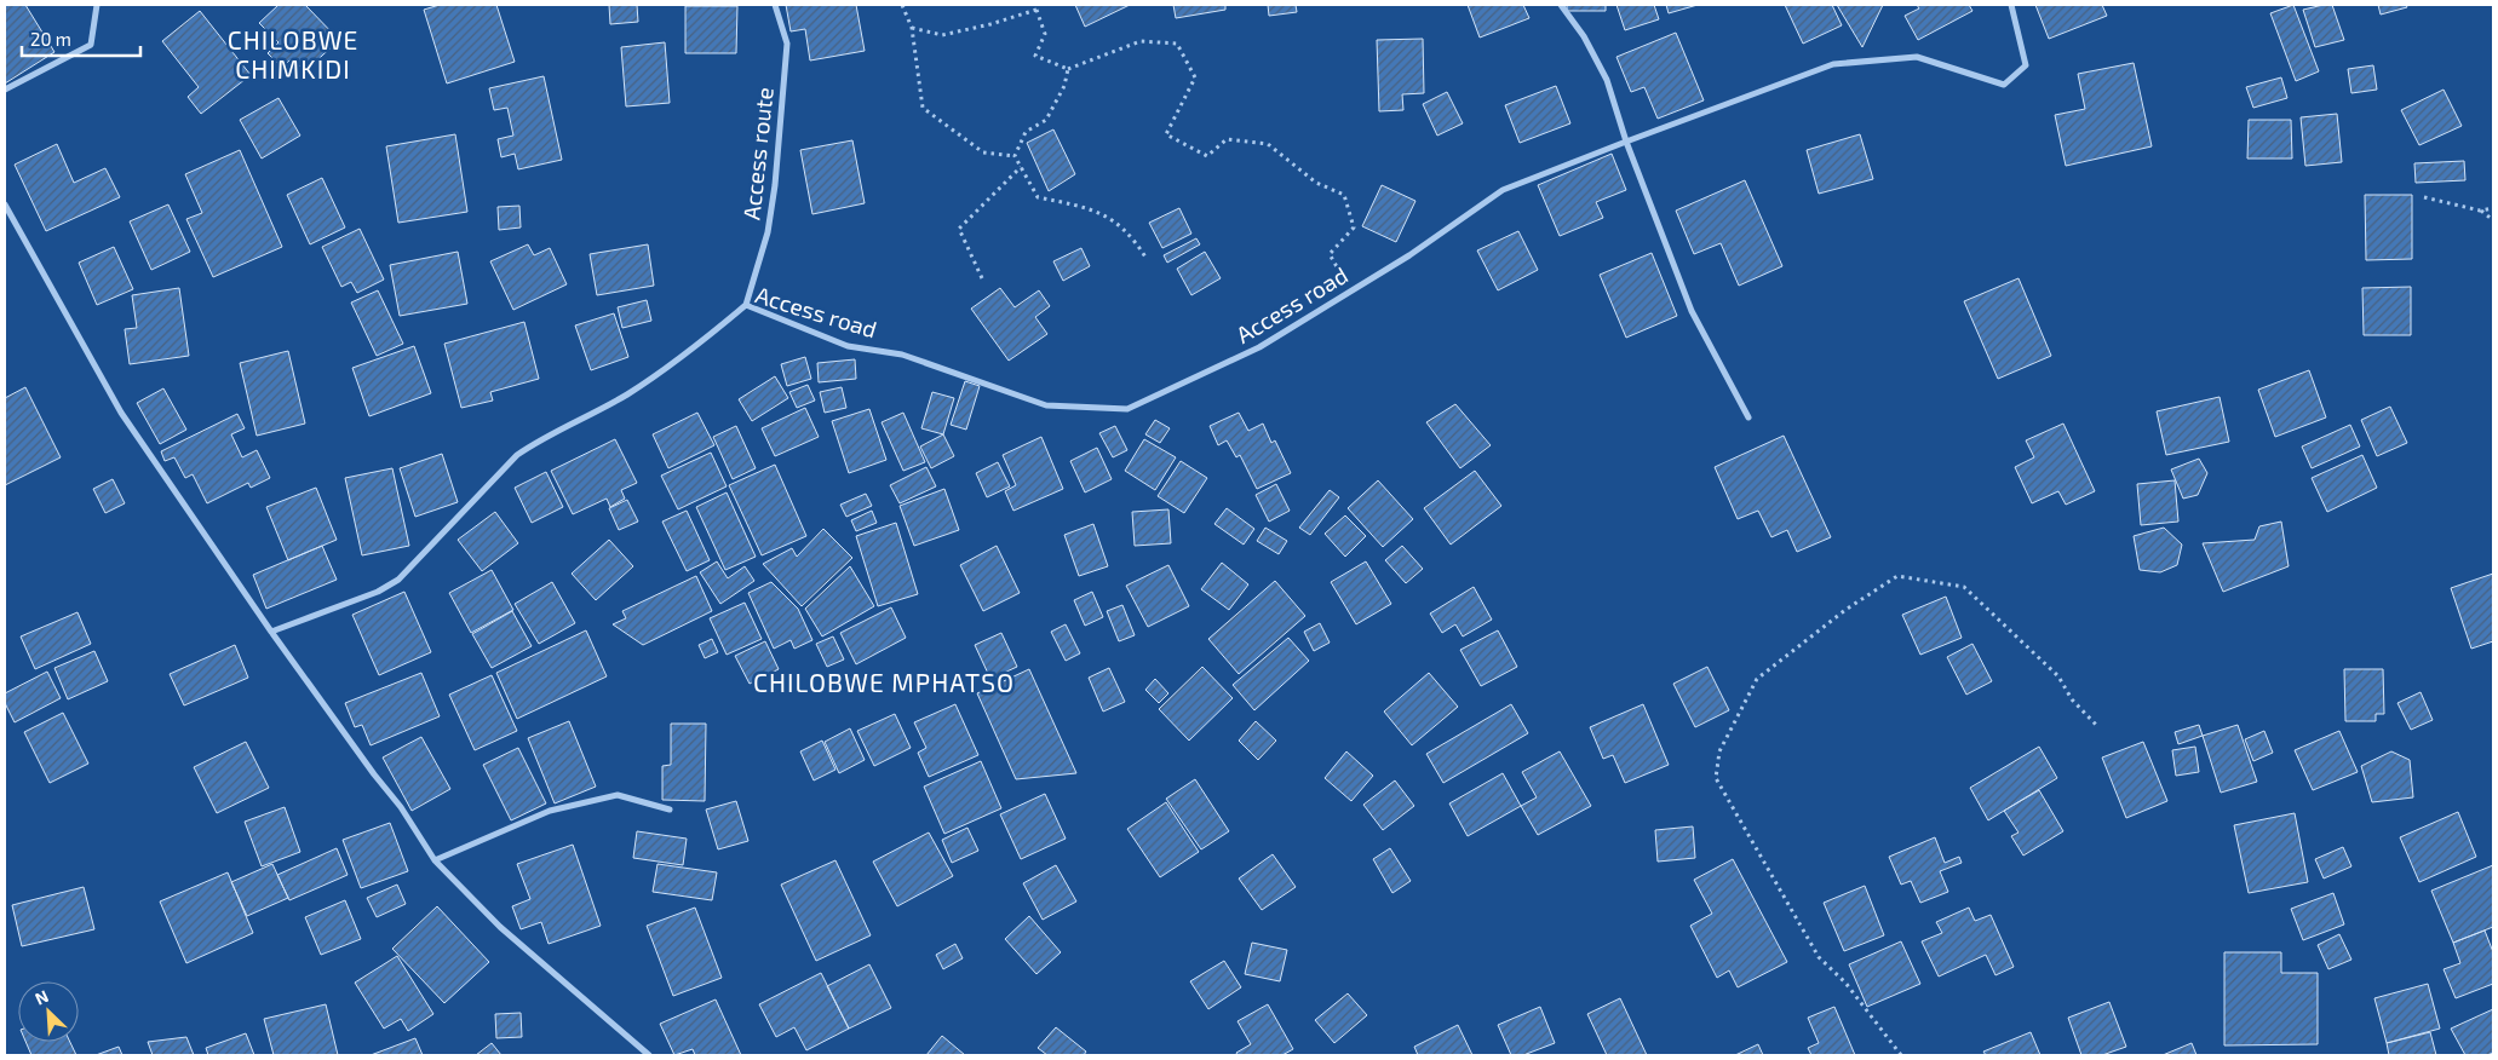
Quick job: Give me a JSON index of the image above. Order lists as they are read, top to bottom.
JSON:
{
  "streets": {
    "street": ["Access route", "Access road"]
  },
  "crossings": [
    ["Access route", "Access road"]
  ],
  "districts": ["CHILOBWE CHIMKIDI", "CHILOBWE MPHATSO"],
  "scale_bar": "20 m",
  "north": "top left"
}
